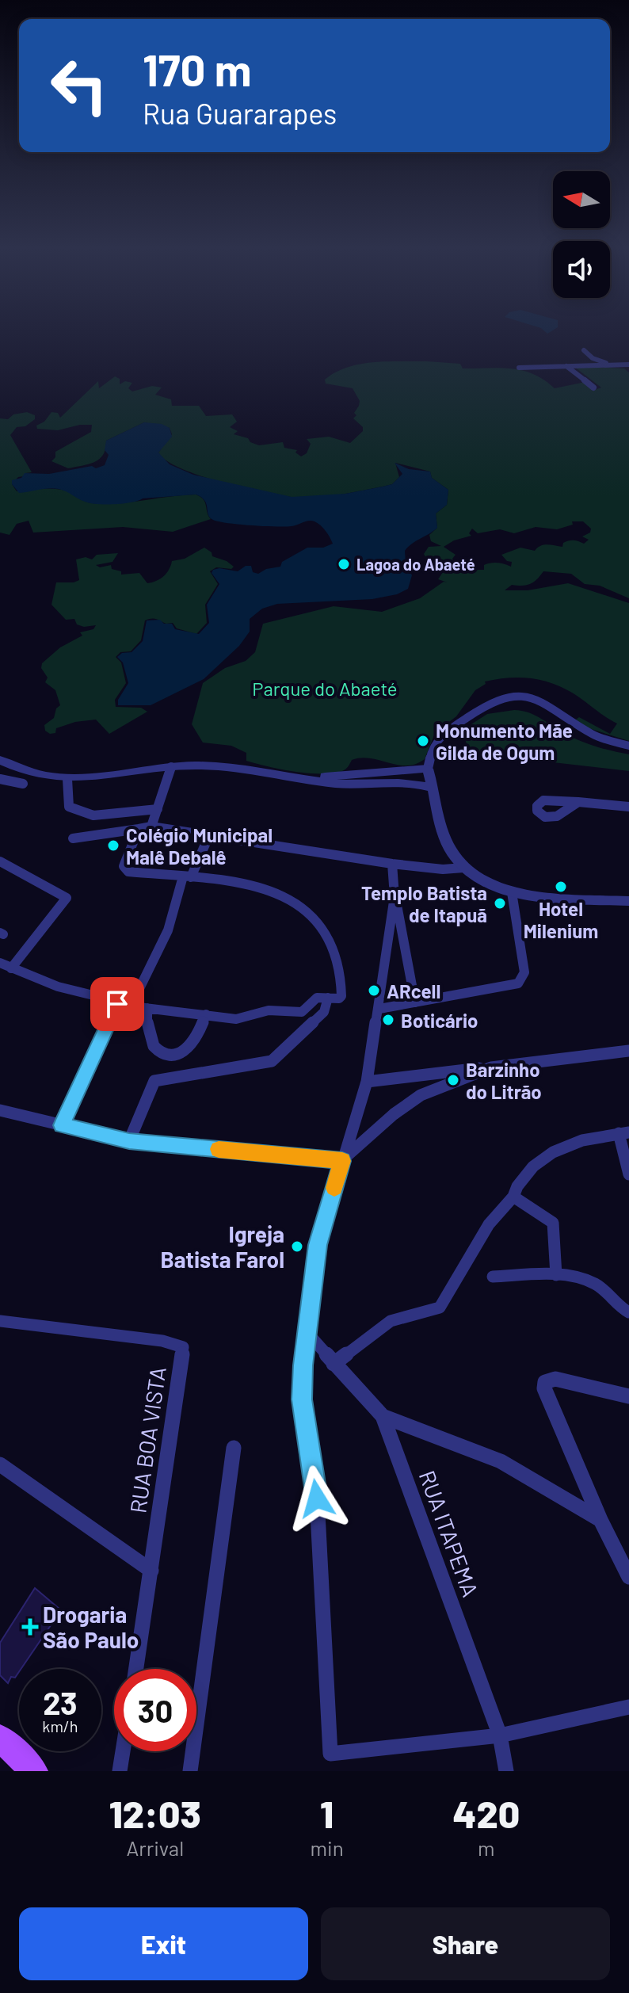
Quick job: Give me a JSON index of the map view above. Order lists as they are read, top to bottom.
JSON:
{
  "streets": {
    "street": ["RUA BOA VISTA", "RUA ITAPEMA"]
  },
  "parks": ["Parque do Abaeté"],
  "places": {
    "other": [
      "Lagoa do Abaeté",
      "Monumento Mãe Gilda de Ogum",
      "Colégio Municipal Malê Debalê",
      "Hotel Milenium",
      "Templo Batista de Itapuã",
      "ARcell",
      "Boticário",
      "Barzinho do Litrão",
      "Igreja Batista Farol"
    ],
    "health": ["Drogaria São Paulo"]
  },
  "north": "left",
  "page": {
    "turn": ["170 m", "Rua Guararapes"],
    "speed": "23 km/h",
    "limit": "30",
    "eta": [
      "12:03",
      "Arrival",
      "1",
      "min",
      "420",
      "m"
    ],
    "buttons": ["Exit", "Share"]
  }
}
